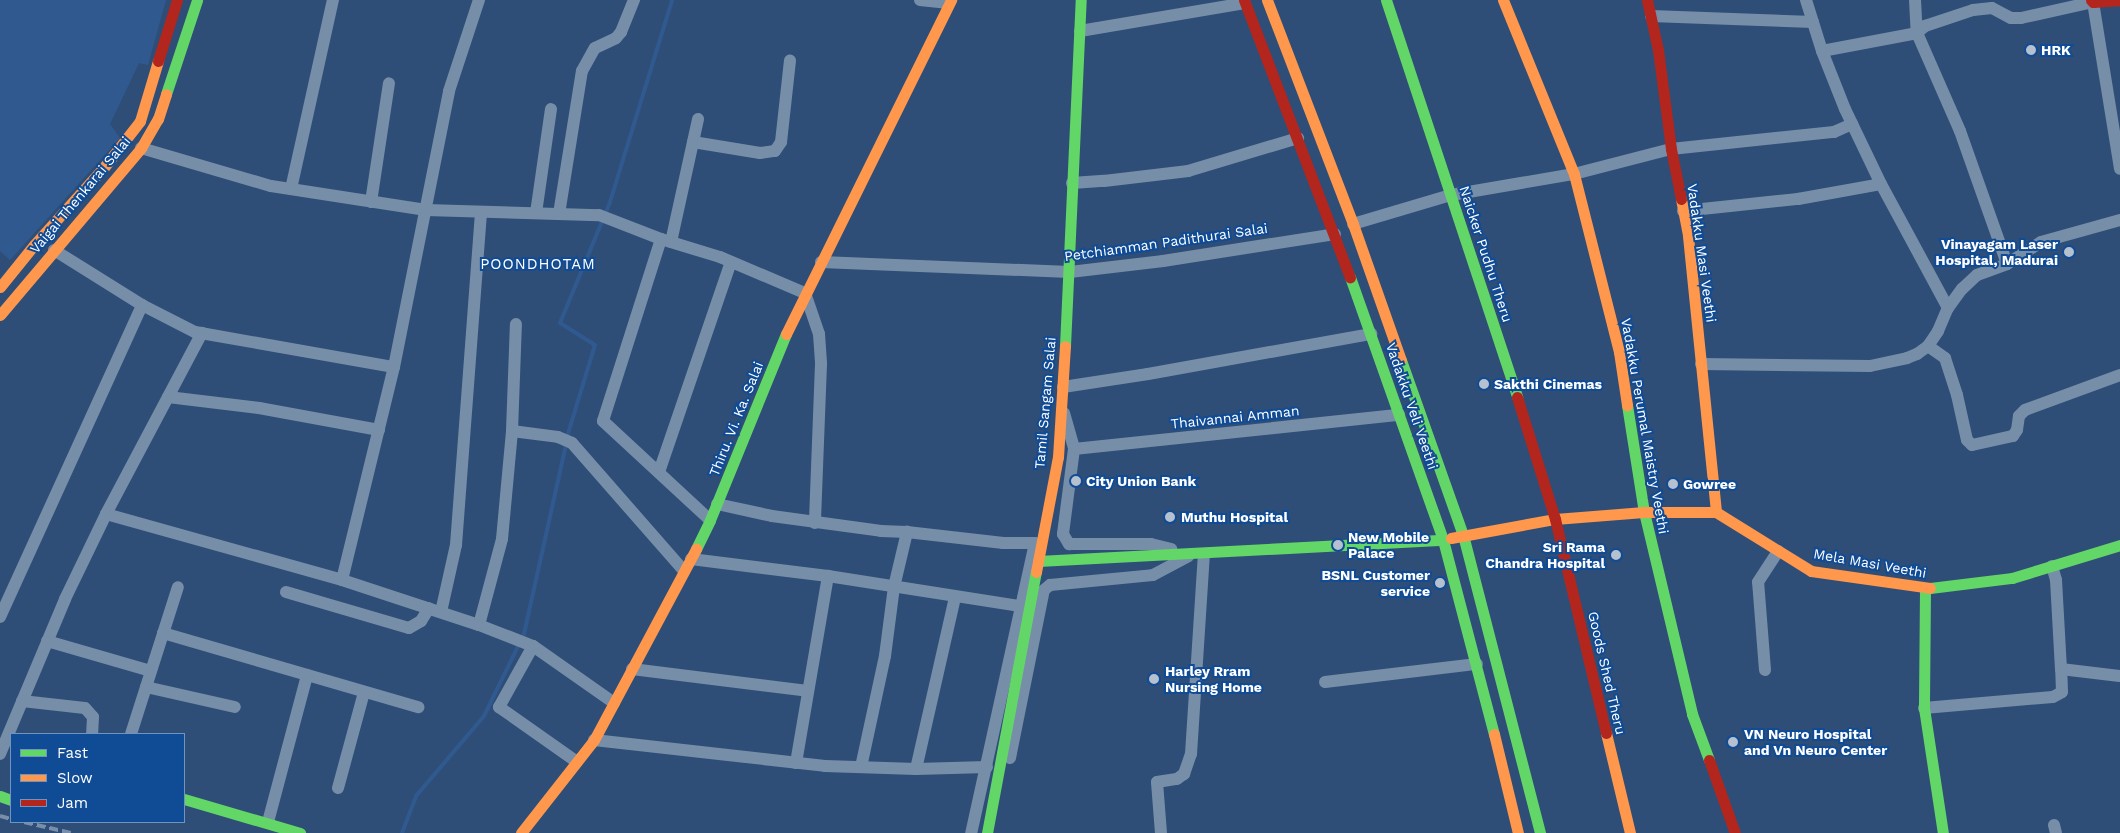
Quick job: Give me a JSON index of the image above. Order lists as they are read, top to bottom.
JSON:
{
  "streets": {
    "main road": [
      "Vaigai Thenkarai Salai",
      "Vadakku Masi Veethi",
      "Naicker Pudhu Theru",
      "Tamil Sangam Salai",
      "Vadakku Veli Veethi",
      "Thiru. Vi. Ka. Salai",
      "Vadakku Perumal Maistry Veethi",
      "Mela Masi Veethi",
      "Goods Shed Theru"
    ],
    "street": ["Petchiamman Padithurai Salai", "Thaivannai Amman"]
  },
  "crossings": [
    ["Petchiamman Padithurai Salai", "Tamil Sangam Salai"],
    ["Petchiamman Padithurai Salai", "Vadakku Veli Veethi"],
    ["Petchiamman Padithurai Salai", "Thiru. Vi. Ka. Salai"],
    ["Vadakku Masi Veethi", "Mela Masi Veethi"],
    ["Naicker Pudhu Theru", "Goods Shed Theru"],
    ["Vadakku Veli Veethi", "Thaivannai Amman"]
  ],
  "districts": ["POONDHOTAM"],
  "places": [
    "HRK",
    "Vinayagam Laser Hospital, Madurai",
    "Sakthi Cinemas",
    "City Union Bank",
    "Gowree",
    "Muthu Hospital",
    "New Mobile Palace",
    "Sri Rama Chandra Hospital",
    "BSNL Customer service",
    "Harley Rram Nursing Home",
    "VN Neuro Hospital and Vn Neuro Center"
  ],
  "legend": ["Fast", "Slow", "Jam"]
}
